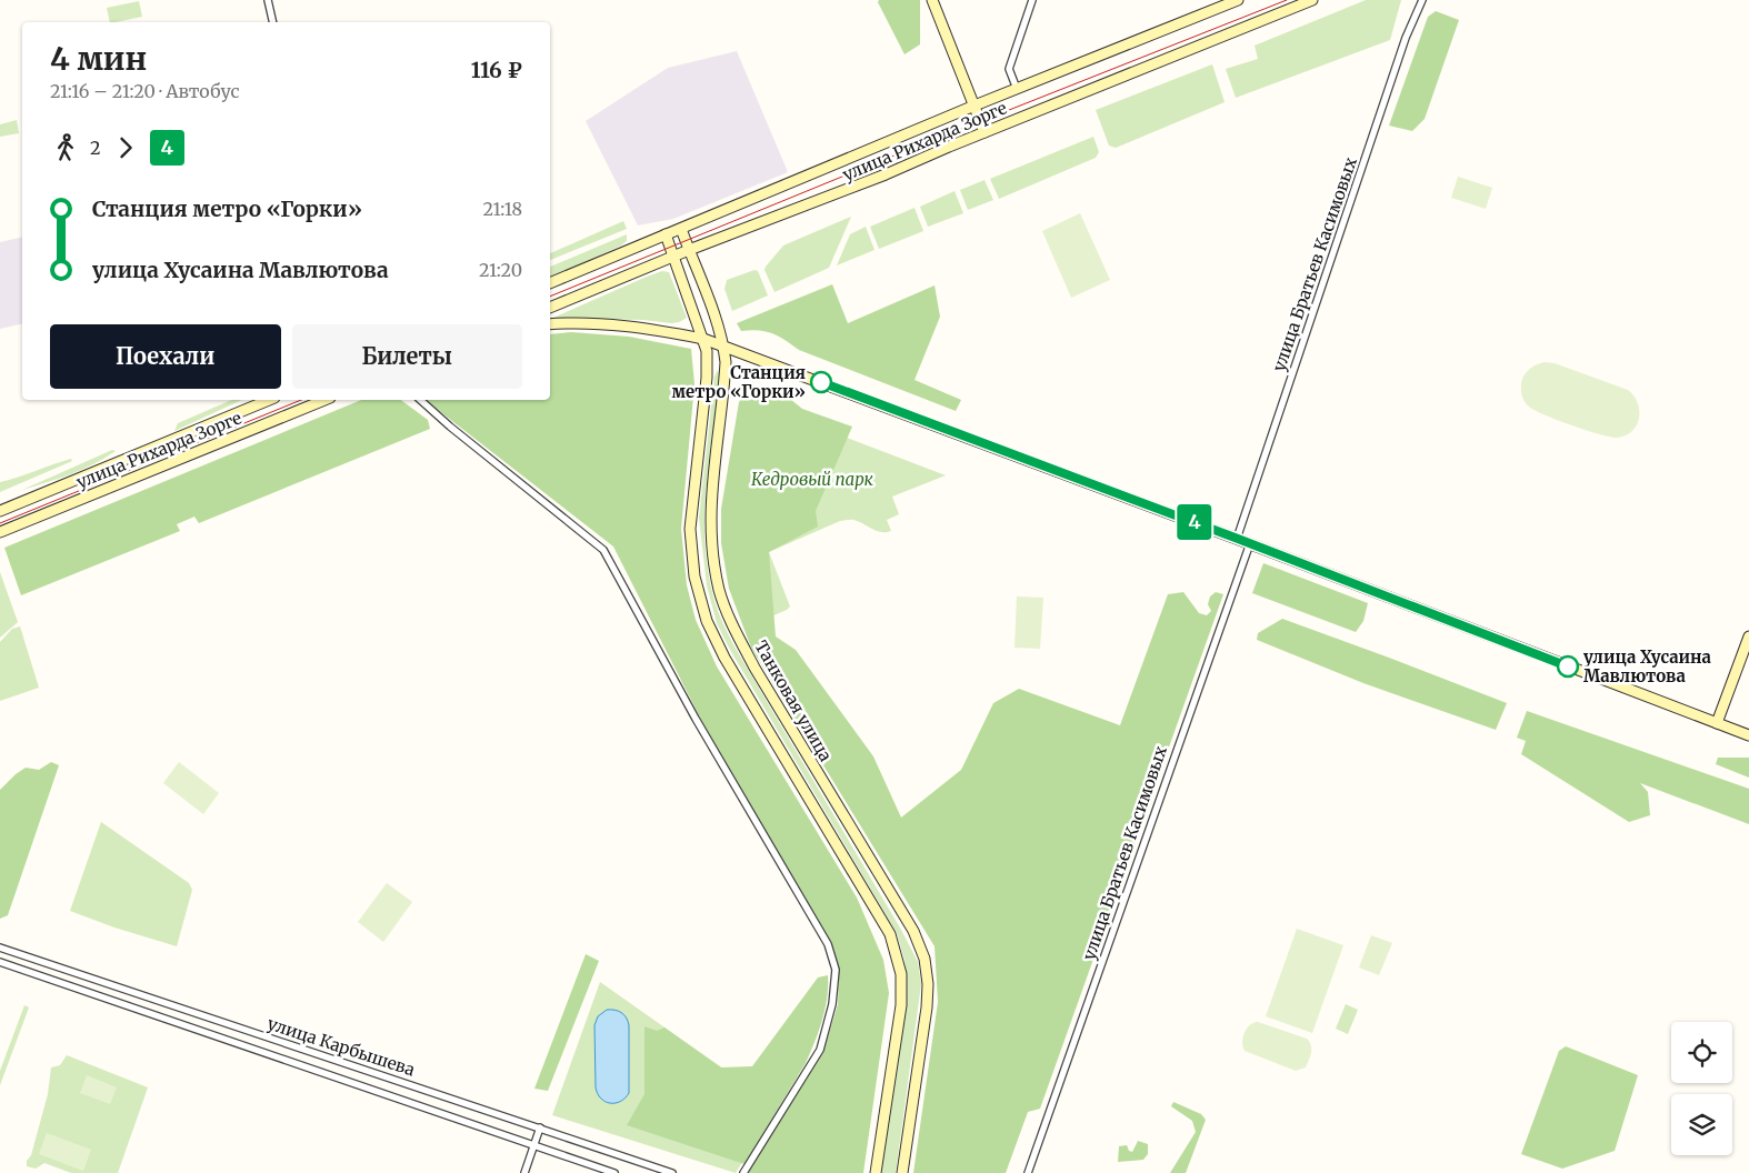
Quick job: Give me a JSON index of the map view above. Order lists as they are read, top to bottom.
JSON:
{
  "streets": {
    "main road": ["улица Рихарда Зорге", "Танковая улица"],
    "street": ["улица Братьев Касимовых", "улица Карбышева"]
  },
  "crossings": [
    ["улица Рихарда Зорге", "Танковая улица"]
  ],
  "parks": ["Кедровый парк"],
  "places": ["Станция метро «Горки»", "улица Хусаина Мавлютова"],
  "lines": ["bus line 4"],
  "page": {
    "on_map": "4",
    "heading": ["4 мин", "21:16 – 21:20 · Автобус", "116 ₽"],
    "legs": ["2", "4"],
    "list": [
      {
        "name": "Станция метро «Горки»",
        "value": "21:18"
      },
      {
        "name": "улица Хусаина Мавлютова",
        "value": "21:20"
      }
    ],
    "buttons": ["Поехали", "Билеты"]
  }
}
